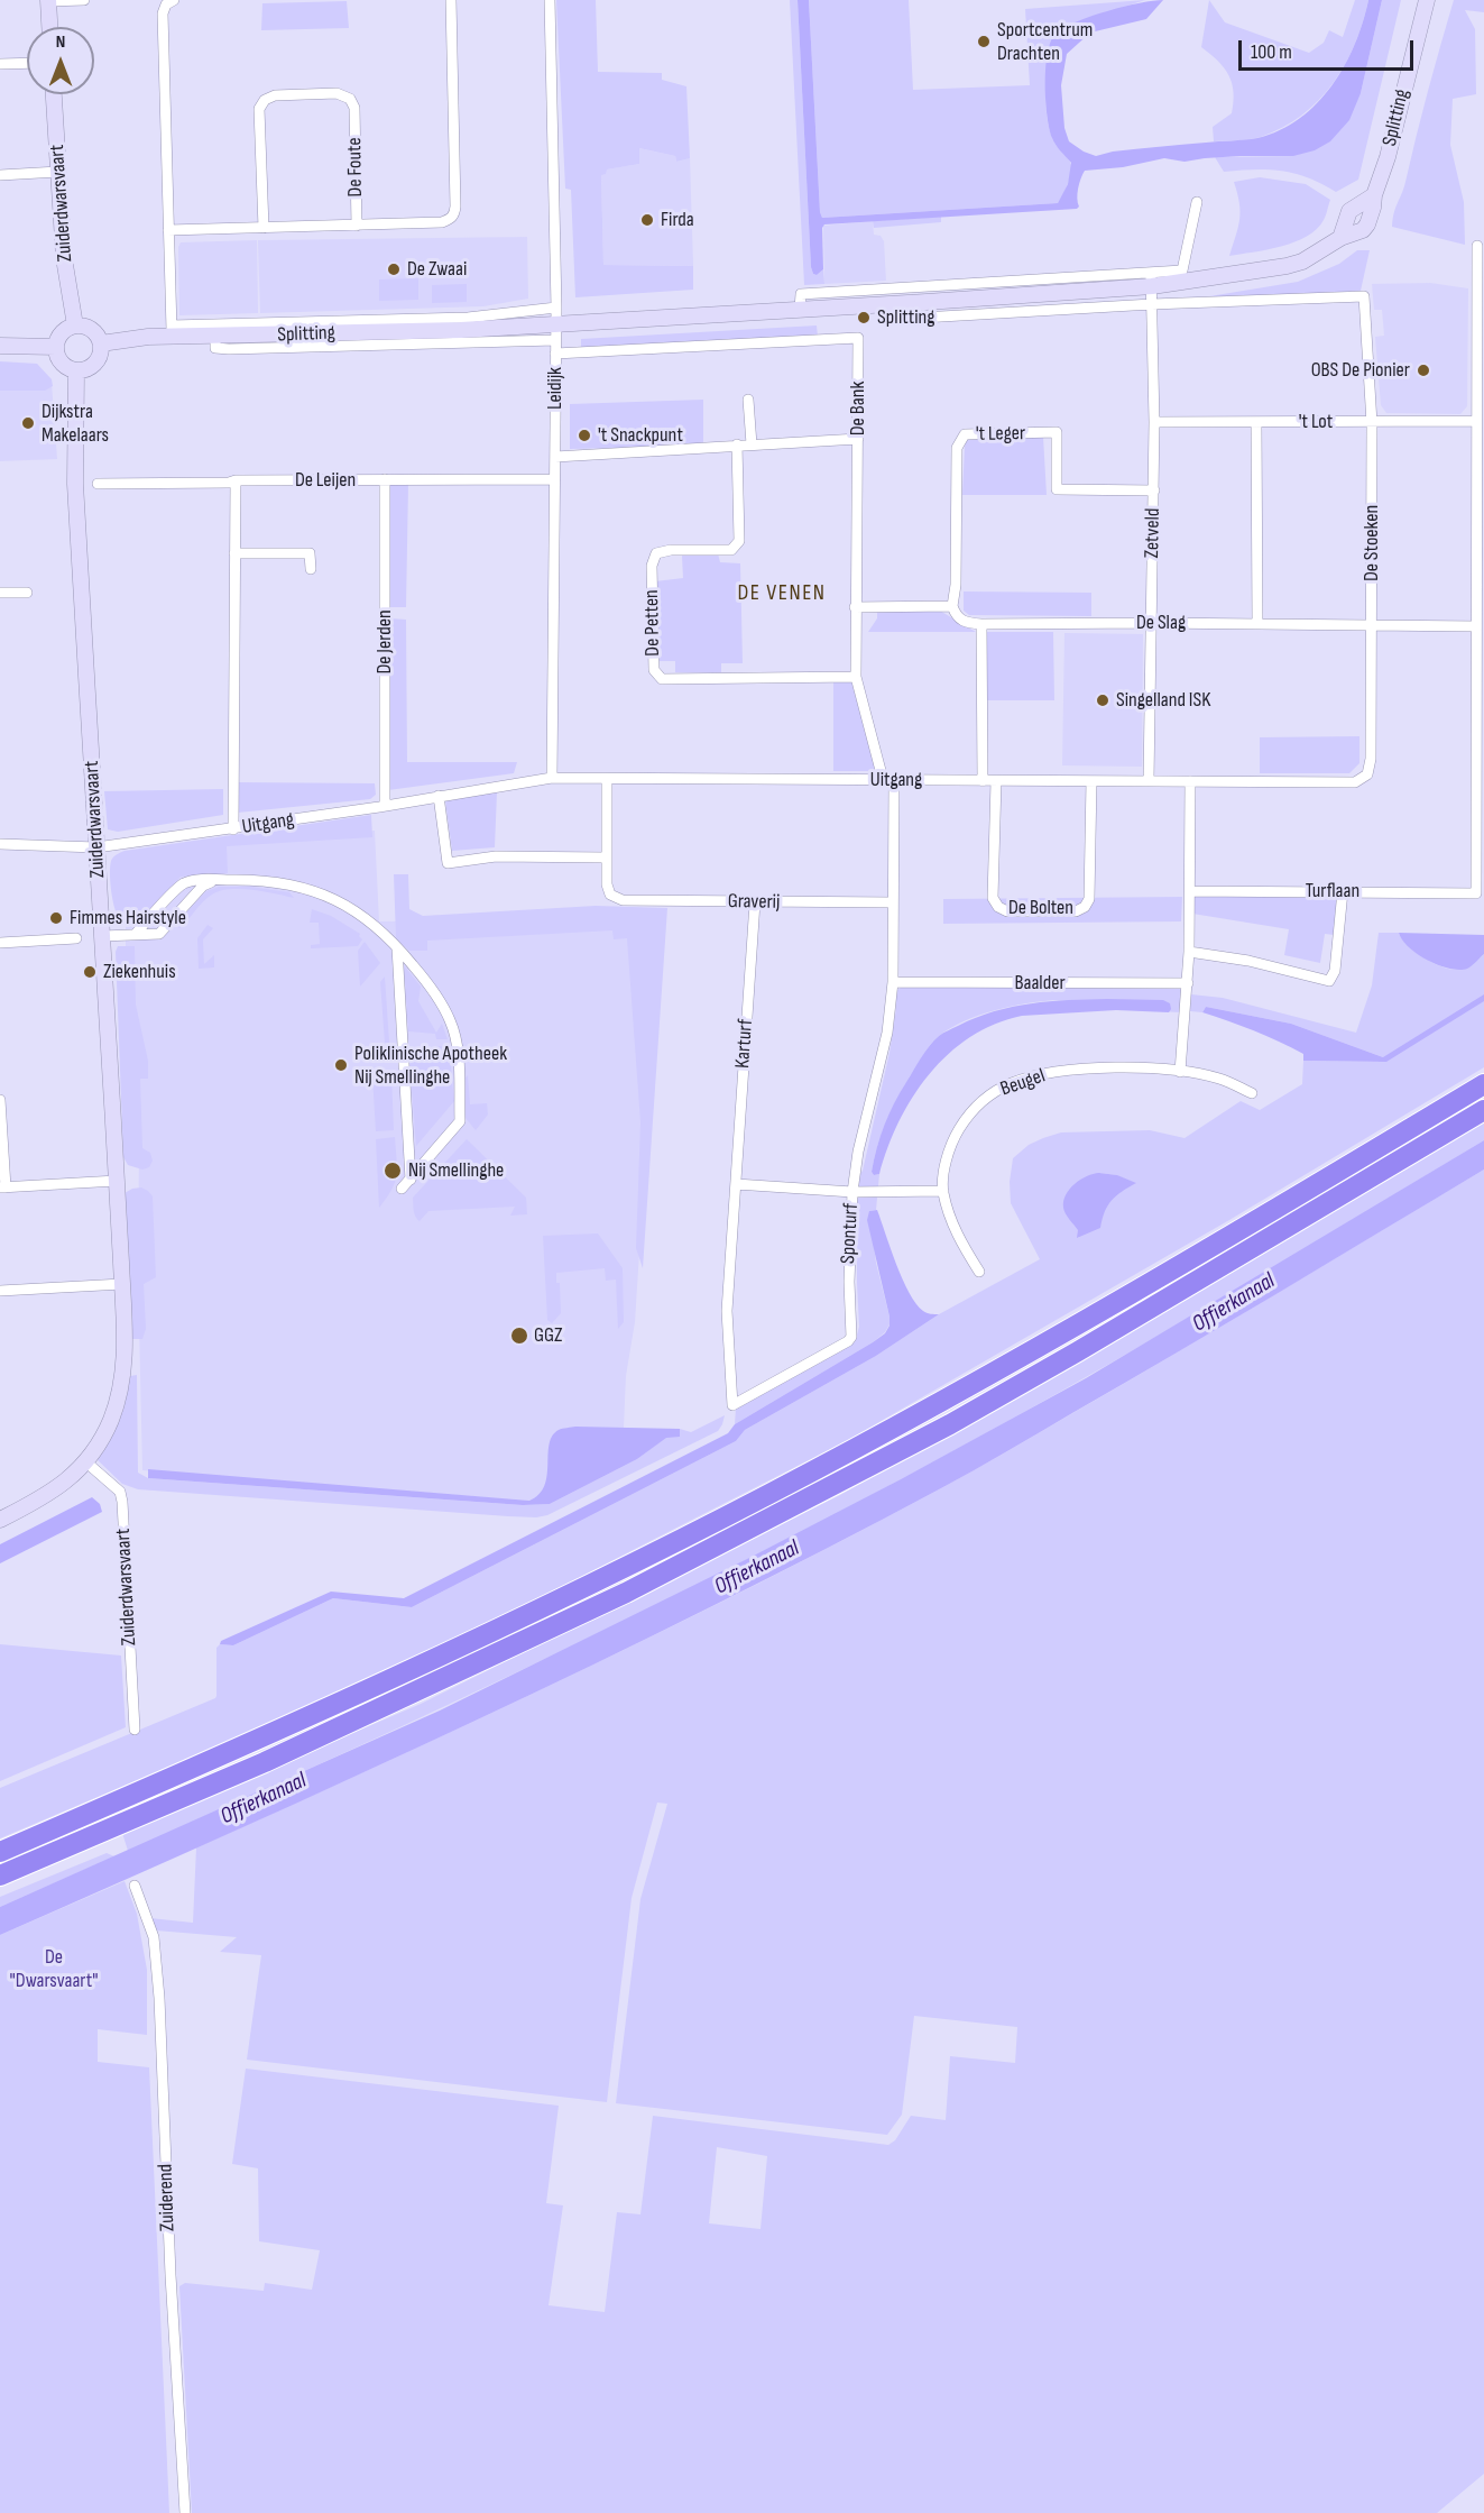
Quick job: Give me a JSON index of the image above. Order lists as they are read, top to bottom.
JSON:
{
  "streets": {
    "main road": ["Splitting", "Zuiderdwarsvaart"],
    "street": [
      "De Foute",
      "Leidijk",
      "De Bank",
      "'t Lot",
      "'t Leger",
      "De Leijen",
      "Zetveld",
      "De Stoeken",
      "De Petten",
      "De Slag",
      "De Jerden",
      "Uitgang",
      "Turflaan",
      "Graverij",
      "De Bolten",
      "Baalder",
      "Karturf",
      "Beugel",
      "Sponturf",
      "Zuiderend"
    ]
  },
  "crossings": [
    ["Splitting", "Zuiderdwarsvaart"],
    ["Splitting", "Leidijk"],
    ["Splitting", "Zetveld"],
    ["Splitting", "De Stoeken"],
    ["Zuiderdwarsvaart", "Uitgang"],
    ["Leidijk", "De Bank"],
    ["Leidijk", "De Leijen"],
    ["Leidijk", "Uitgang"],
    ["De Bank", "De Petten"],
    ["De Bank", "Uitgang"],
    ["'t Lot", "Zetveld"],
    ["'t Lot", "De Stoeken"],
    ["'t Leger", "Zetveld"],
    ["'t Leger", "De Slag"],
    ["De Leijen", "De Jerden"],
    ["Zetveld", "De Slag"],
    ["Zetveld", "Uitgang"],
    ["De Stoeken", "De Slag"],
    ["De Stoeken", "Uitgang"],
    ["De Slag", "Turflaan"],
    ["De Jerden", "Uitgang"],
    ["Uitgang", "Graverij"],
    ["Uitgang", "De Bolten"],
    ["Graverij", "Karturf"],
    ["Graverij", "Sponturf"],
    ["Baalder", "Sponturf"],
    ["Karturf", "Sponturf"]
  ],
  "districts": ["DE VENEN"],
  "water": ["Offierkanaal"],
  "parks": ["De \"Dwarsvaart\""],
  "places": [
    "Sportcentrum Drachten",
    "Firda",
    "De Zwaai",
    "Splitting",
    "OBS De Pionier",
    "Dijkstra Makelaars",
    "'t Snackpunt",
    "Singelland ISK",
    "Fimmes Hairstyle",
    "Ziekenhuis",
    "Poliklinische Apotheek Nij Smellinghe",
    "Nij Smellinghe",
    "GGZ"
  ],
  "scale_bar": "100 m",
  "north": "top"
}
